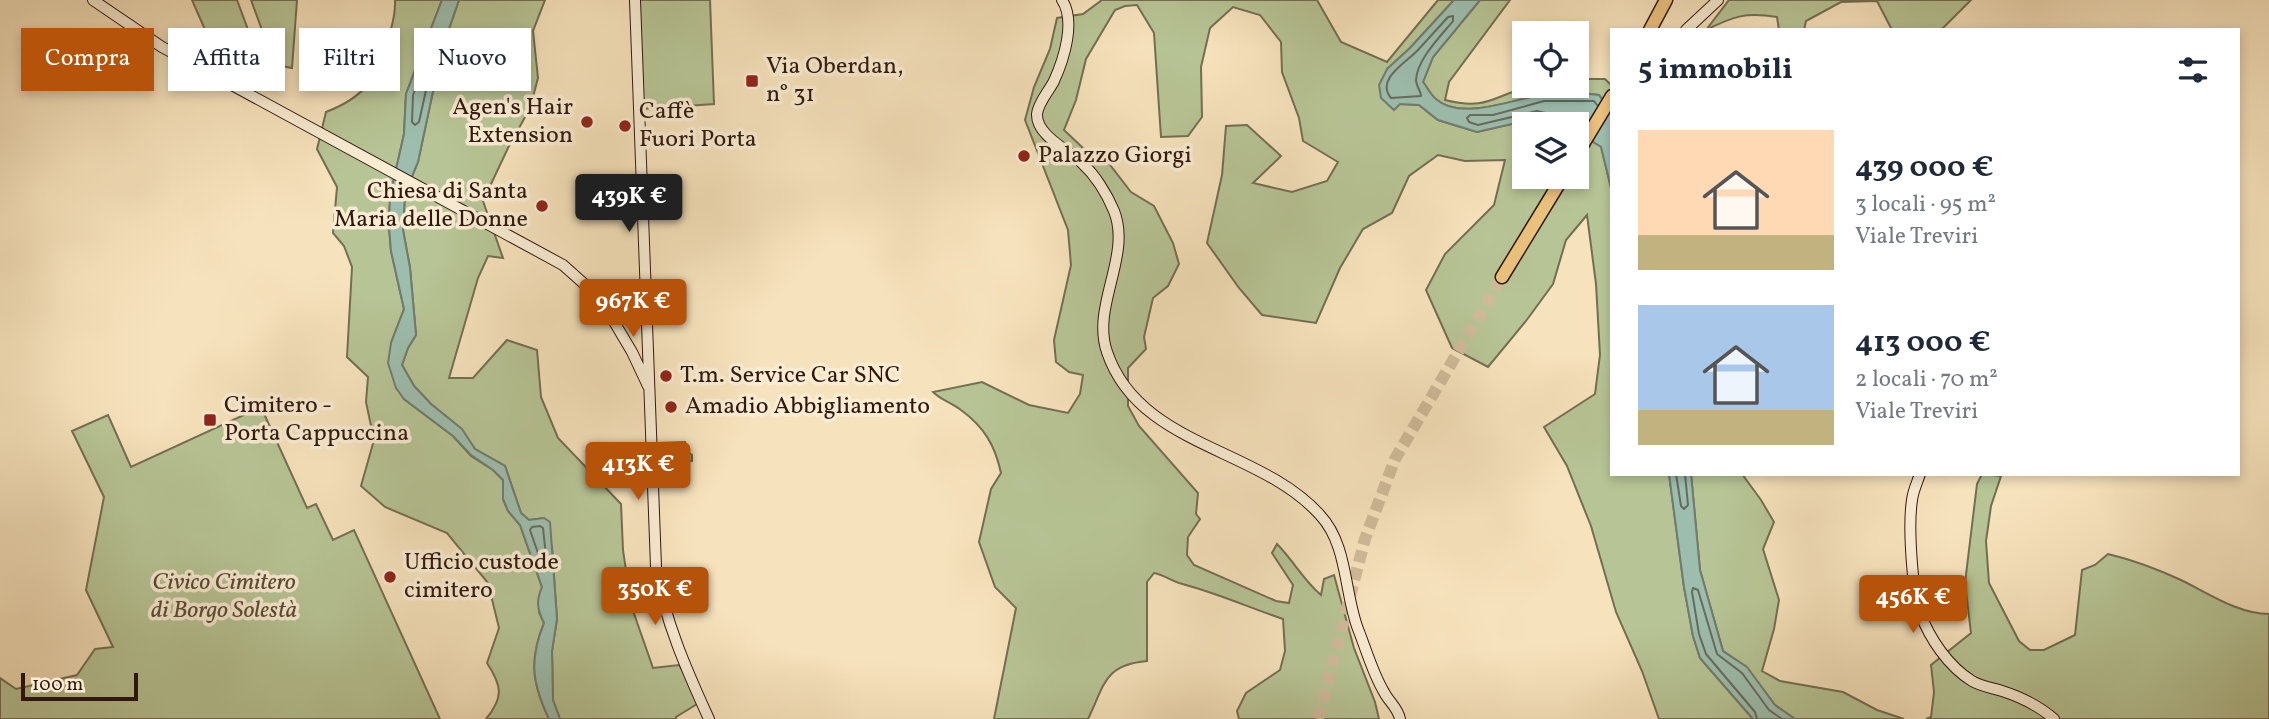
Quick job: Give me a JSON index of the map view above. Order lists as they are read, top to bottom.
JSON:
{
  "parks": ["Civico Cimitero di Borgo Solestà"],
  "places": {
    "transit": ["Via Oberdan, n° 31", "Cimitero - Porta Cappuccina"],
    "other": [
      "Agen's Hair Extension",
      "Caffè Fuori Porta",
      "Palazzo Giorgi",
      "Chiesa di Santa Maria delle Donne",
      "T.m. Service Car SNC",
      "Amadio Abbigliamento",
      "Ufficio custode cimitero"
    ]
  },
  "scale_bar": "100 m",
  "page": {
    "chip": [
      "Compra",
      "Affitta",
      "Filtri",
      "Nuovo"
    ],
    "heading": "5 immobili",
    "list": [
      {
        "name": "439 000 €",
        "note": "3 locali · 95 m² · Viale Treviri"
      },
      {
        "name": "413 000 €",
        "note": "2 locali · 70 m² · Viale Treviri"
      }
    ],
    "price": [
      "439K €",
      "967K €",
      "413K €",
      "350K €",
      "456K €"
    ],
    "scale": "100 m"
  }
}
